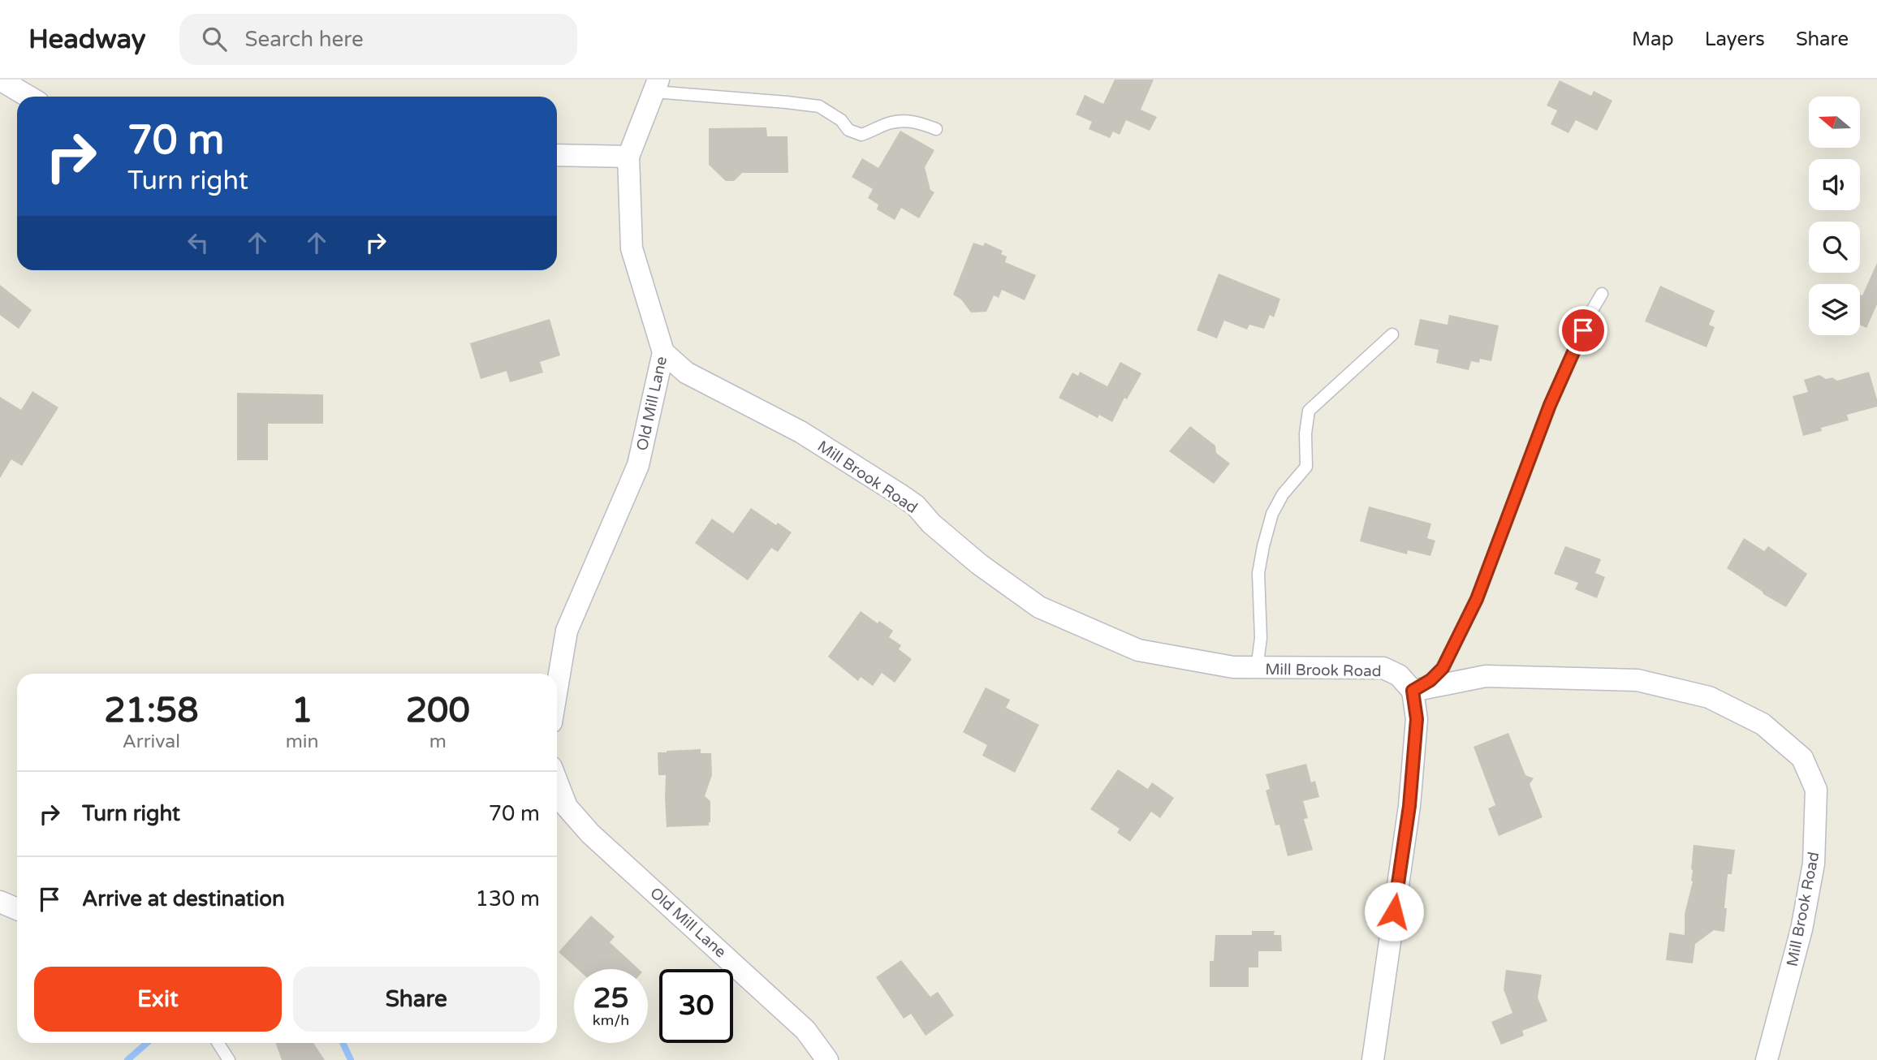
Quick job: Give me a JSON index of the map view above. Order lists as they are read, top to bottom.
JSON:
{
  "streets": {
    "street": ["Old Mill Lane", "Mill Brook Road"]
  },
  "crossings": [
    ["Old Mill Lane", "Mill Brook Road"]
  ],
  "north": "left",
  "page": {
    "header": "Headway",
    "search": "Search here",
    "nav": ["Map", "Layers", "Share"],
    "turn": ["70 m", "Turn right"],
    "eta": [
      "21:58",
      "Arrival",
      "1",
      "min",
      "200",
      "m"
    ],
    "list": [
      {
        "name": "Turn right",
        "value": "70 m"
      },
      {
        "name": "Arrive at destination",
        "value": "130 m"
      }
    ],
    "buttons": ["Exit", "Share"],
    "speed": "25 km/h",
    "limit": "30"
  }
}
